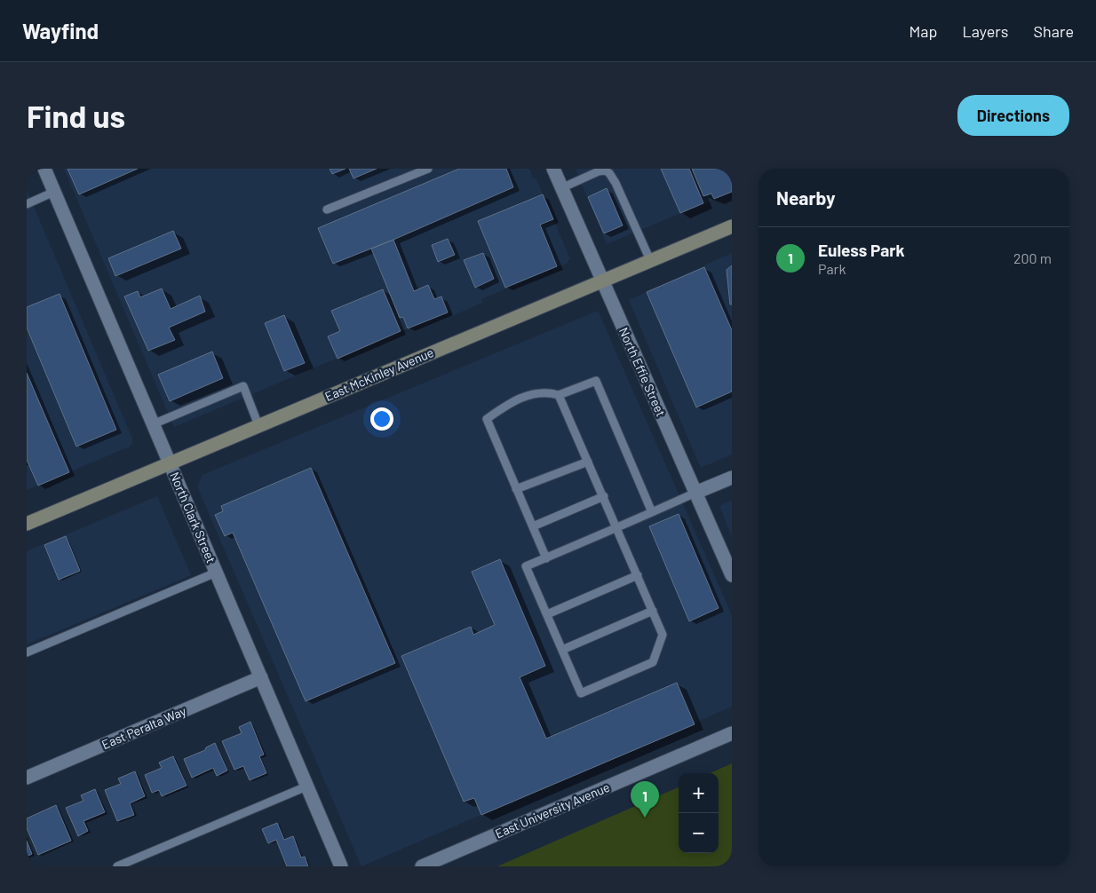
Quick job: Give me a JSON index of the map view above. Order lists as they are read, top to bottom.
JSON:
{
  "streets": {
    "main road": ["East McKinley Avenue"],
    "street": [
      "North Effie Street",
      "North Clark Street",
      "East Peralta Way",
      "East University Avenue"
    ]
  },
  "crossings": [
    ["North Effie Street", "East McKinley Avenue"],
    ["East McKinley Avenue", "North Clark Street"],
    ["North Clark Street", "East Peralta Way"]
  ],
  "page": {
    "header": "Wayfind",
    "nav": ["Map", "Layers", "Share"],
    "buttons": "Directions",
    "title": "Find us",
    "heading": "Nearby",
    "list": [
      {
        "mark": "1",
        "name": "Euless Park",
        "note": "Park",
        "value": "200 m"
      }
    ],
    "map_buttons": ["+", "−"],
    "pins": "1"
  }
}
